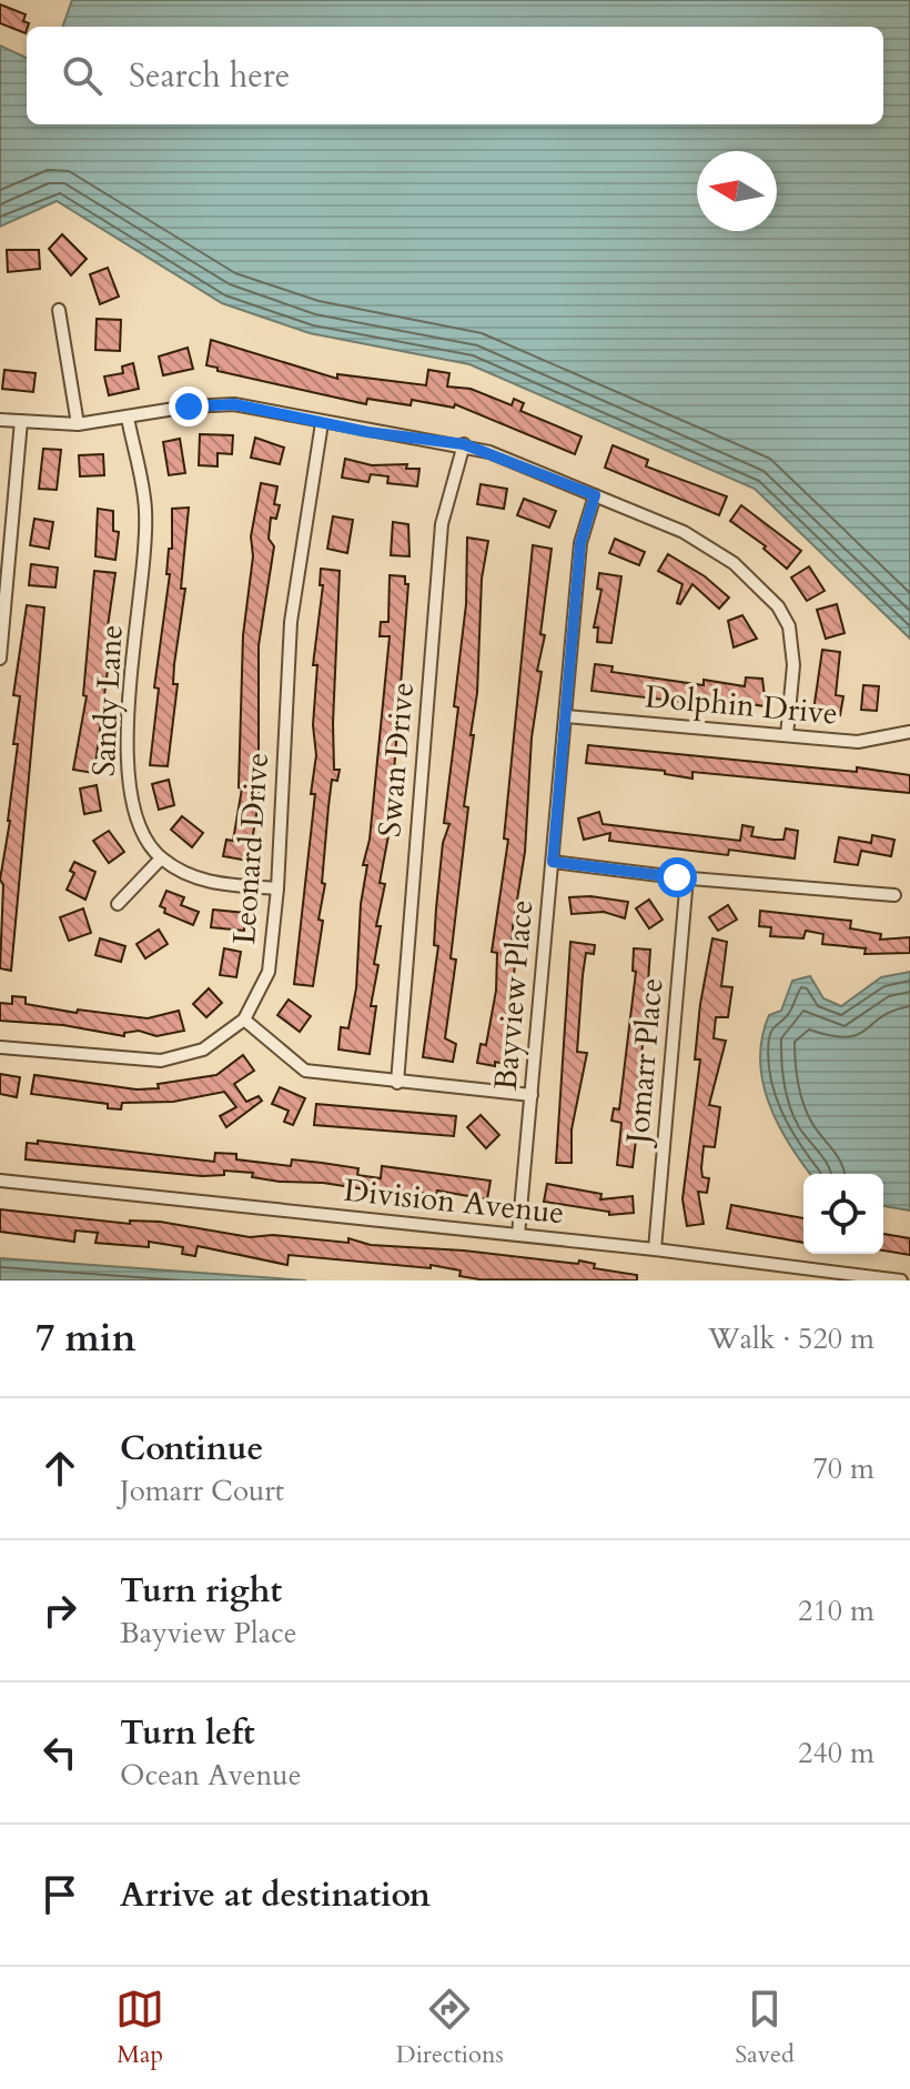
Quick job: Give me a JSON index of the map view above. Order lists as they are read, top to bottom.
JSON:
{
  "streets": {
    "street": [
      "Sandy Lane",
      "Dolphin Drive",
      "Swan Drive",
      "Leonard Drive",
      "Bayview Place",
      "Jomarr Place",
      "Division Avenue"
    ]
  },
  "crossings": [
    ["Sandy Lane", "Leonard Drive"],
    ["Dolphin Drive", "Bayview Place"],
    ["Bayview Place", "Division Avenue"],
    ["Jomarr Place", "Division Avenue"]
  ],
  "north": "left",
  "page": {
    "search": "Search here",
    "heading": ["7 min", "Walk · 520 m"],
    "list": [
      ["Continue", "Jomarr Court", "70 m"],
      ["Turn right", "Bayview Place", "210 m"],
      ["Turn left", "Ocean Avenue", "240 m"],
      "Arrive at destination"
    ],
    "nav": ["Map", "Directions", "Saved"]
  }
}
